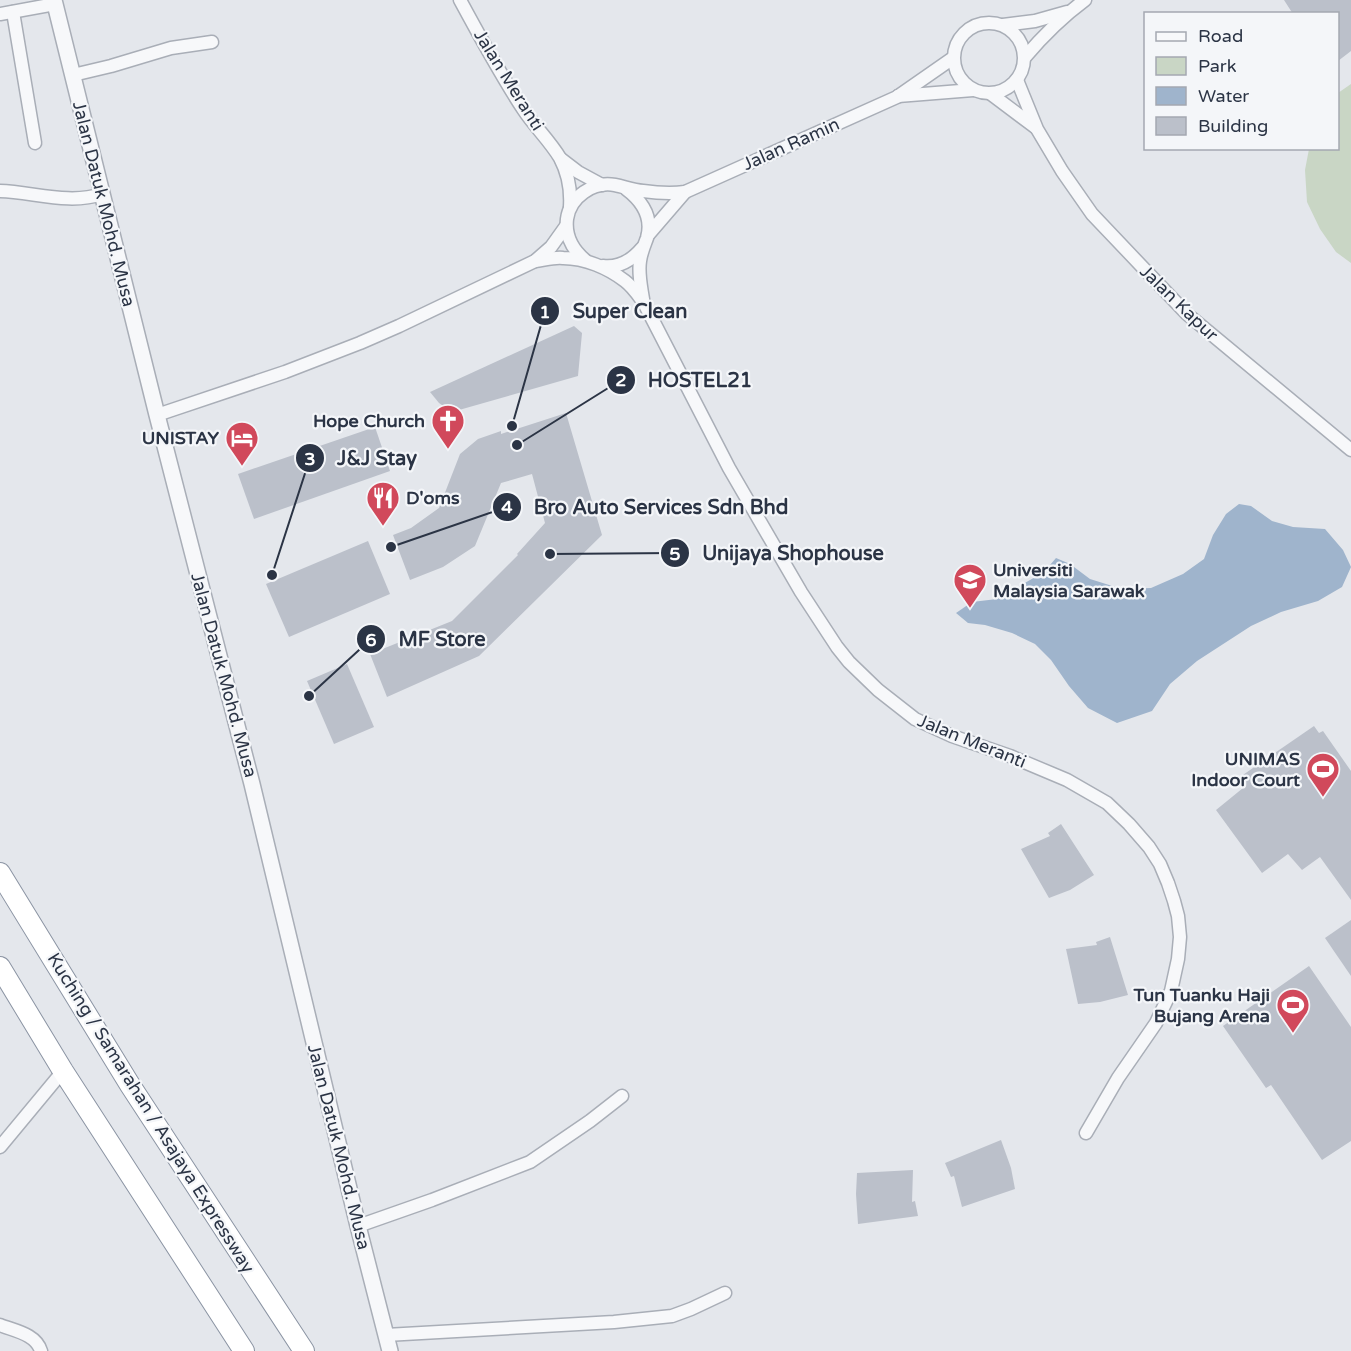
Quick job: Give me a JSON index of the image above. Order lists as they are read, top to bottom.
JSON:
{
  "streets": {
    "highway": ["Kuching / Samarahan / Asajaya Expressway"],
    "street": [
      "Jalan Meranti",
      "Jalan Ramin",
      "Jalan Datuk Mohd. Musa",
      "Jalan Kapur"
    ]
  },
  "crossings": [
    ["Jalan Ramin", "Jalan Kapur"]
  ],
  "places": {
    "other": [
      "Super Clean",
      "HOSTEL21",
      "Bro Auto Services Sdn Bhd",
      "Unijaya Shophouse",
      "J&J Stay",
      "MF Store"
    ],
    "church": ["Hope Church"],
    "hotel": ["UNISTAY"],
    "restaurant": ["D'oms"],
    "school or university": ["Universiti Malaysia Sarawak"],
    "sports": ["UNIMAS Indoor Court", "Tun Tuanku Haji Bujang Arena"]
  },
  "legend": [
    "Road",
    "Park",
    "Water",
    "Building"
  ]
}
